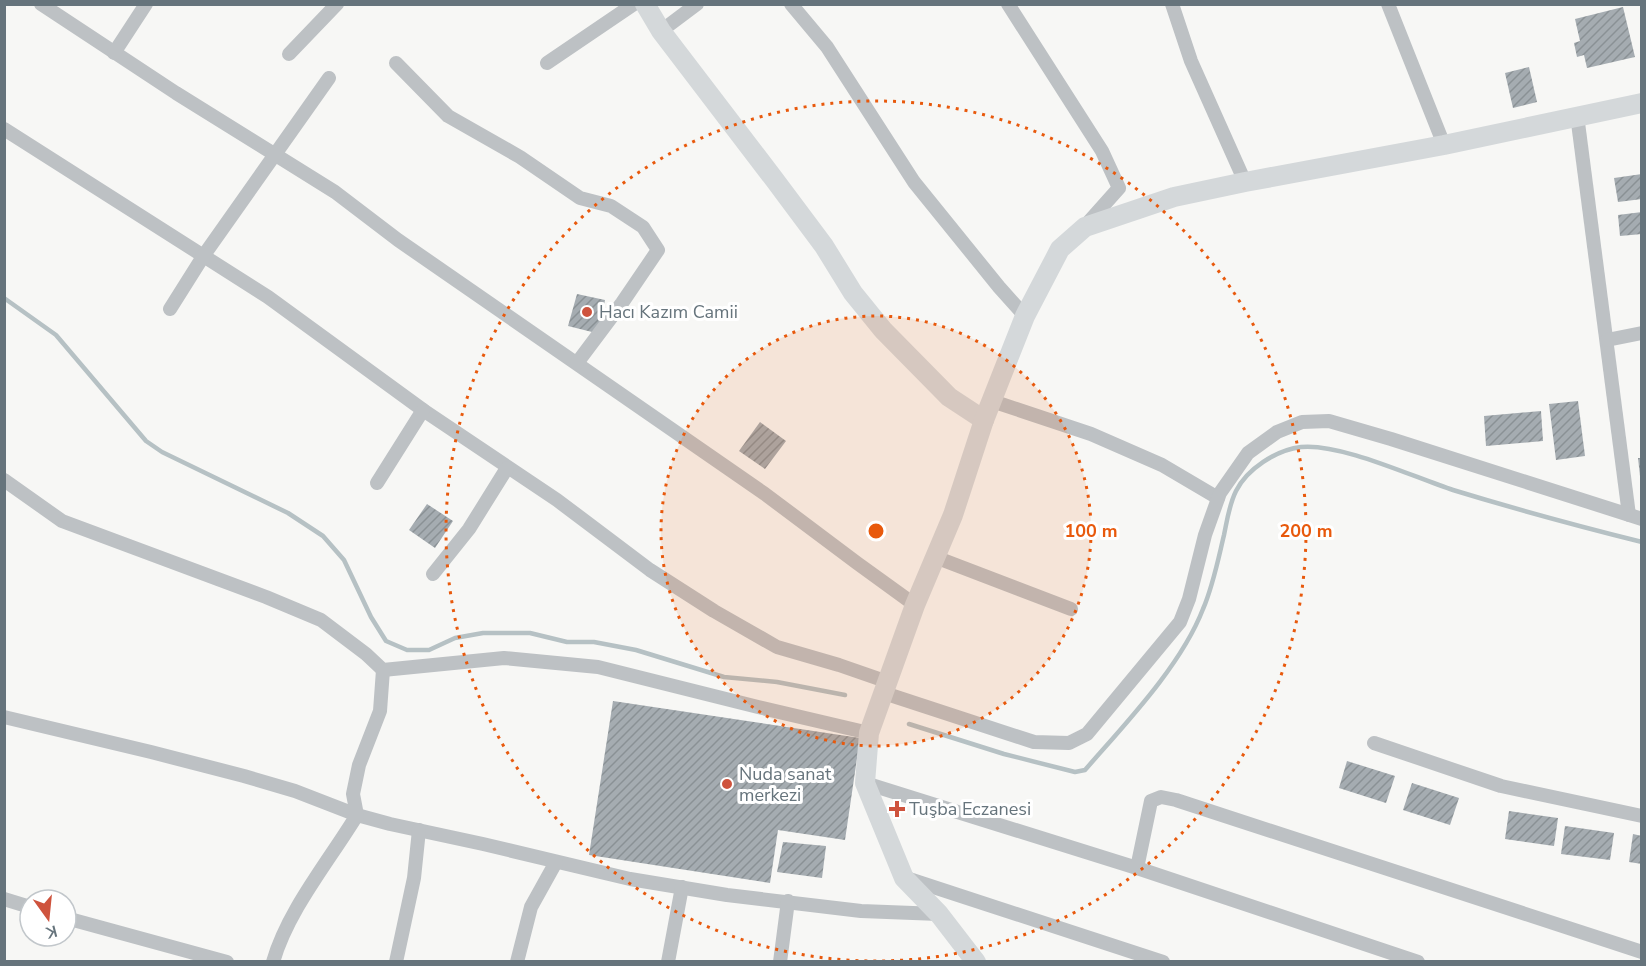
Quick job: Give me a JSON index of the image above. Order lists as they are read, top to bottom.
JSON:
{
  "places": {
    "other": ["Hacı Kazım Camii", "Nuda sanat merkezi"],
    "health": ["Tuşba Eczanesi"]
  },
  "north": "bottom",
  "rings": ["100 m", "200 m"]
}
